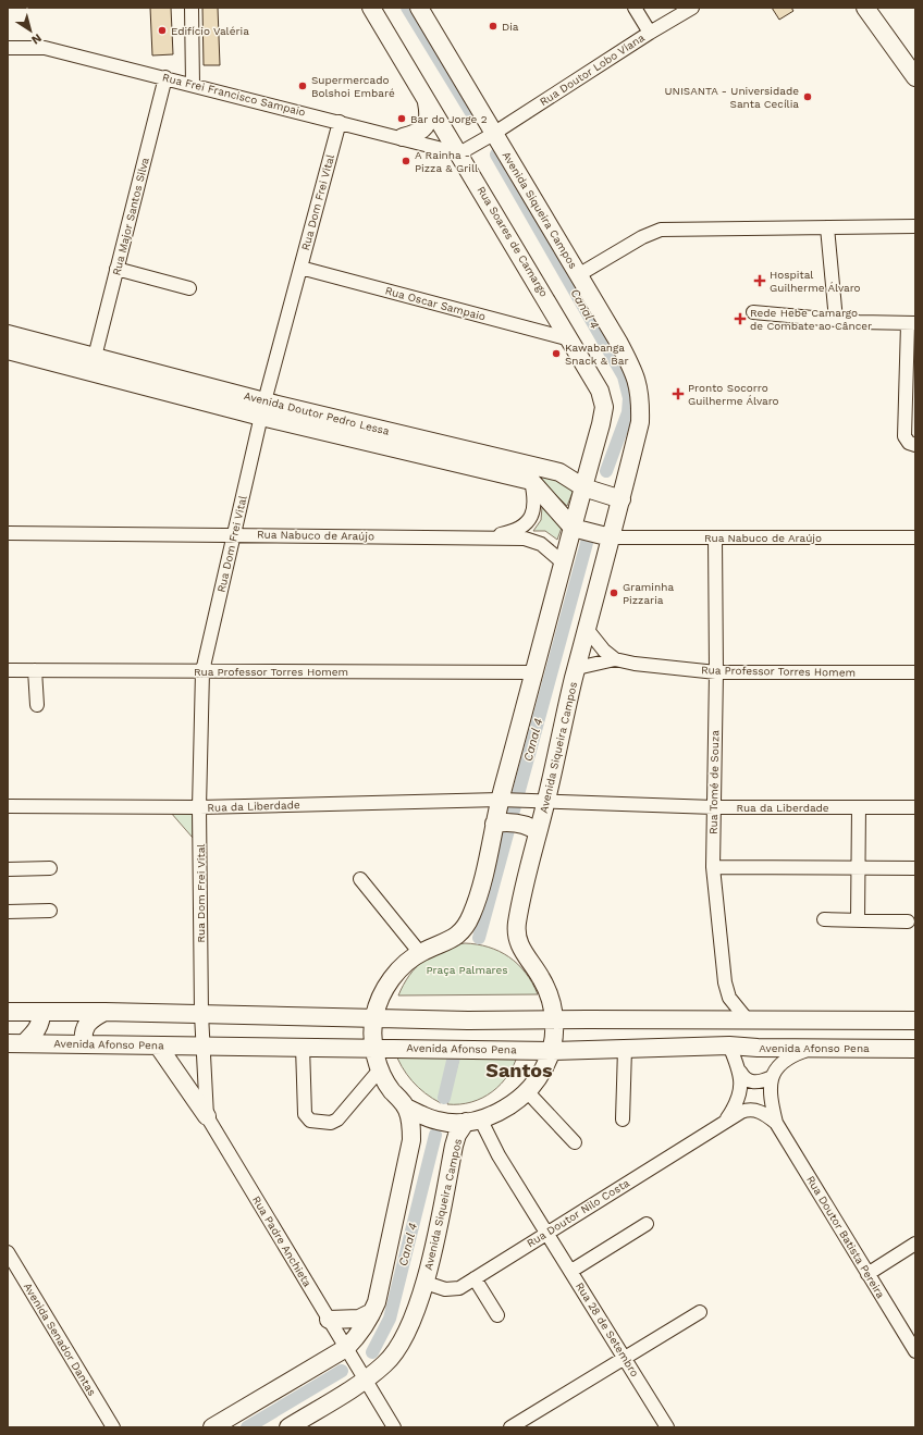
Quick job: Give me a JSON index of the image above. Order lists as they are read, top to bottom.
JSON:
{
  "streets": {
    "main road": [
      "Avenida Siqueira Campos",
      "Rua Soares de Camargo",
      "Avenida Doutor Pedro Lessa",
      "Avenida Afonso Pena"
    ],
    "street": [
      "Rua Doutor Lobo Viana",
      "Rua Frei Francisco Sampaio",
      "Rua Dom Frei Vital",
      "Rua Major Santos Silva",
      "Rua Oscar Sampaio",
      "Rua Nabuco de Araújo",
      "Rua Professor Torres Homem",
      "Rua Tomé de Souza",
      "Rua da Liberdade",
      "Rua Doutor Nilo Costa",
      "Rua Doutor Batista Pereira",
      "Rua Padre Anchieta",
      "Rua 28 de Setembro",
      "Avenida Senador Dantas"
    ]
  },
  "crossings": [
    ["Rua Doutor Lobo Viana", "Rua Frei Francisco Sampaio"],
    ["Rua Doutor Lobo Viana", "Avenida Siqueira Campos"],
    ["Rua Doutor Lobo Viana", "Rua Soares de Camargo"],
    ["Rua Frei Francisco Sampaio", "Rua Dom Frei Vital"],
    ["Rua Frei Francisco Sampaio", "Rua Major Santos Silva"],
    ["Rua Frei Francisco Sampaio", "Rua Soares de Camargo"],
    ["Rua Dom Frei Vital", "Rua Oscar Sampaio"],
    ["Rua Dom Frei Vital", "Avenida Doutor Pedro Lessa"],
    ["Rua Dom Frei Vital", "Rua Nabuco de Araújo"],
    ["Rua Dom Frei Vital", "Rua Professor Torres Homem"],
    ["Rua Dom Frei Vital", "Rua da Liberdade"],
    ["Rua Dom Frei Vital", "Rua Padre Anchieta"],
    ["Avenida Siqueira Campos", "Avenida Doutor Pedro Lessa"],
    ["Avenida Siqueira Campos", "Rua Nabuco de Araújo"],
    ["Avenida Siqueira Campos", "Rua Professor Torres Homem"],
    ["Avenida Siqueira Campos", "Rua da Liberdade"],
    ["Avenida Siqueira Campos", "Avenida Afonso Pena"],
    ["Avenida Siqueira Campos", "Rua Doutor Nilo Costa"],
    ["Avenida Siqueira Campos", "Rua Padre Anchieta"],
    ["Avenida Siqueira Campos", "Rua 28 de Setembro"],
    ["Rua Major Santos Silva", "Avenida Doutor Pedro Lessa"],
    ["Rua Soares de Camargo", "Rua Oscar Sampaio"],
    ["Rua Soares de Camargo", "Avenida Doutor Pedro Lessa"],
    ["Rua Nabuco de Araújo", "Rua Tomé de Souza"],
    ["Rua Professor Torres Homem", "Rua Tomé de Souza"],
    ["Rua Tomé de Souza", "Rua da Liberdade"],
    ["Avenida Afonso Pena", "Rua Padre Anchieta"],
    ["Rua Doutor Nilo Costa", "Rua Doutor Batista Pereira"],
    ["Rua Doutor Nilo Costa", "Rua 28 de Setembro"]
  ],
  "districts": ["Santos"],
  "water": ["Canal 4"],
  "parks": ["Praça Palmares"],
  "places": {
    "other": [
      "Dia",
      "Edifício Valéria",
      "Supermercado Bolshoi Embaré",
      "UNISANTA - Universidade Santa Cecília",
      "Bar do Jorge 2",
      "A Rainha - Pizza & Grill",
      "Kawabanga Snack & Bar",
      "Graminha Pizzaria"
    ],
    "health": ["Hospital Guilherme Álvaro", "Rede Hebe Camargo de Combate ao Câncer", "Pronto Socorro Guilherme Álvaro"]
  },
  "north": "bottom right"
}
